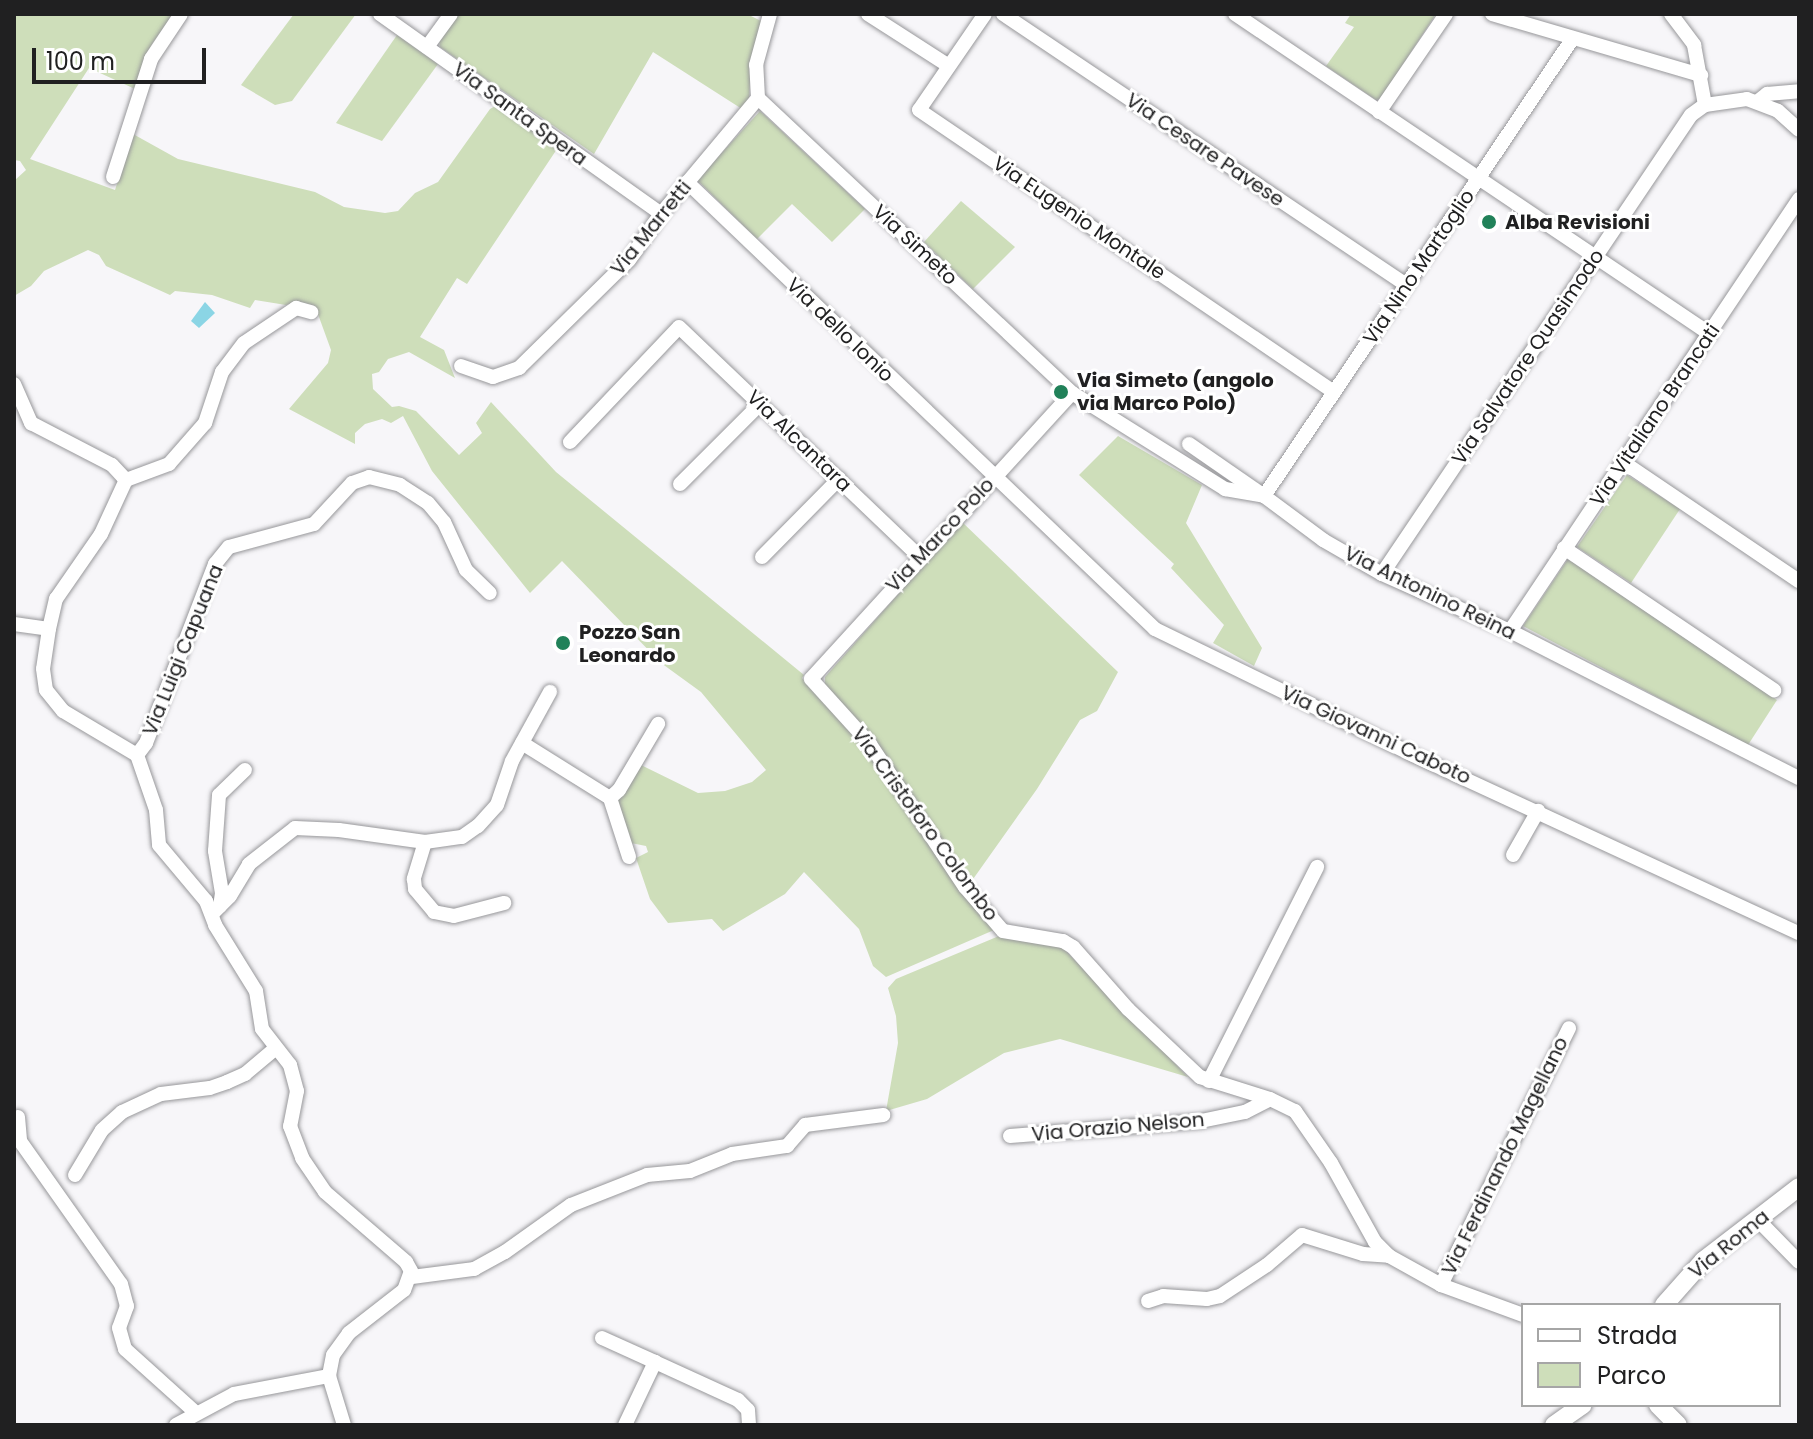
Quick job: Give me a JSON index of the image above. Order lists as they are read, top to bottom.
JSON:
{
  "streets": {
    "main road": ["Via Roma"],
    "street": [
      "Via Santa Spera",
      "Via Cesare Pavese",
      "Via Eugenio Montale",
      "Via Marretti",
      "Via Simeto",
      "Via Nino Martoglio",
      "Via dello Ionio",
      "Via Salvatore Quasimodo",
      "Via Vitaliano Brancati",
      "Via Alcantara",
      "Via Marco Polo",
      "Via Antonino Reina",
      "Via Luigi Capuana",
      "Via Giovanni Caboto",
      "Via Cristoforo Colombo",
      "Via Orazio Nelson",
      "Via Ferdinando Magellano"
    ]
  },
  "crossings": [
    ["Via Santa Spera", "Via Marretti"],
    ["Via Cesare Pavese", "Via Nino Martoglio"],
    ["Via Eugenio Montale", "Via Nino Martoglio"],
    ["Via Marretti", "Via Simeto"],
    ["Via Marretti", "Via dello Ionio"],
    ["Via Simeto", "Via Marco Polo"],
    ["Via Simeto", "Via Antonino Reina"],
    ["Via Nino Martoglio", "Via Antonino Reina"],
    ["Via dello Ionio", "Via Marco Polo"],
    ["Via dello Ionio", "Via Giovanni Caboto"],
    ["Via Salvatore Quasimodo", "Via Antonino Reina"],
    ["Via Vitaliano Brancati", "Via Antonino Reina"],
    ["Via Alcantara", "Via Marco Polo"],
    ["Via Marco Polo", "Via Antonino Reina"],
    ["Via Marco Polo", "Via Giovanni Caboto"],
    ["Via Marco Polo", "Via Cristoforo Colombo"],
    ["Via Cristoforo Colombo", "Via Orazio Nelson"],
    ["Via Cristoforo Colombo", "Via Ferdinando Magellano"]
  ],
  "places": ["Alba Revisioni", "Via Simeto (angolo via Marco Polo)", "Pozzo San Leonardo"],
  "legend": ["Strada", "Parco"],
  "scale_bar": "100 m"
}
